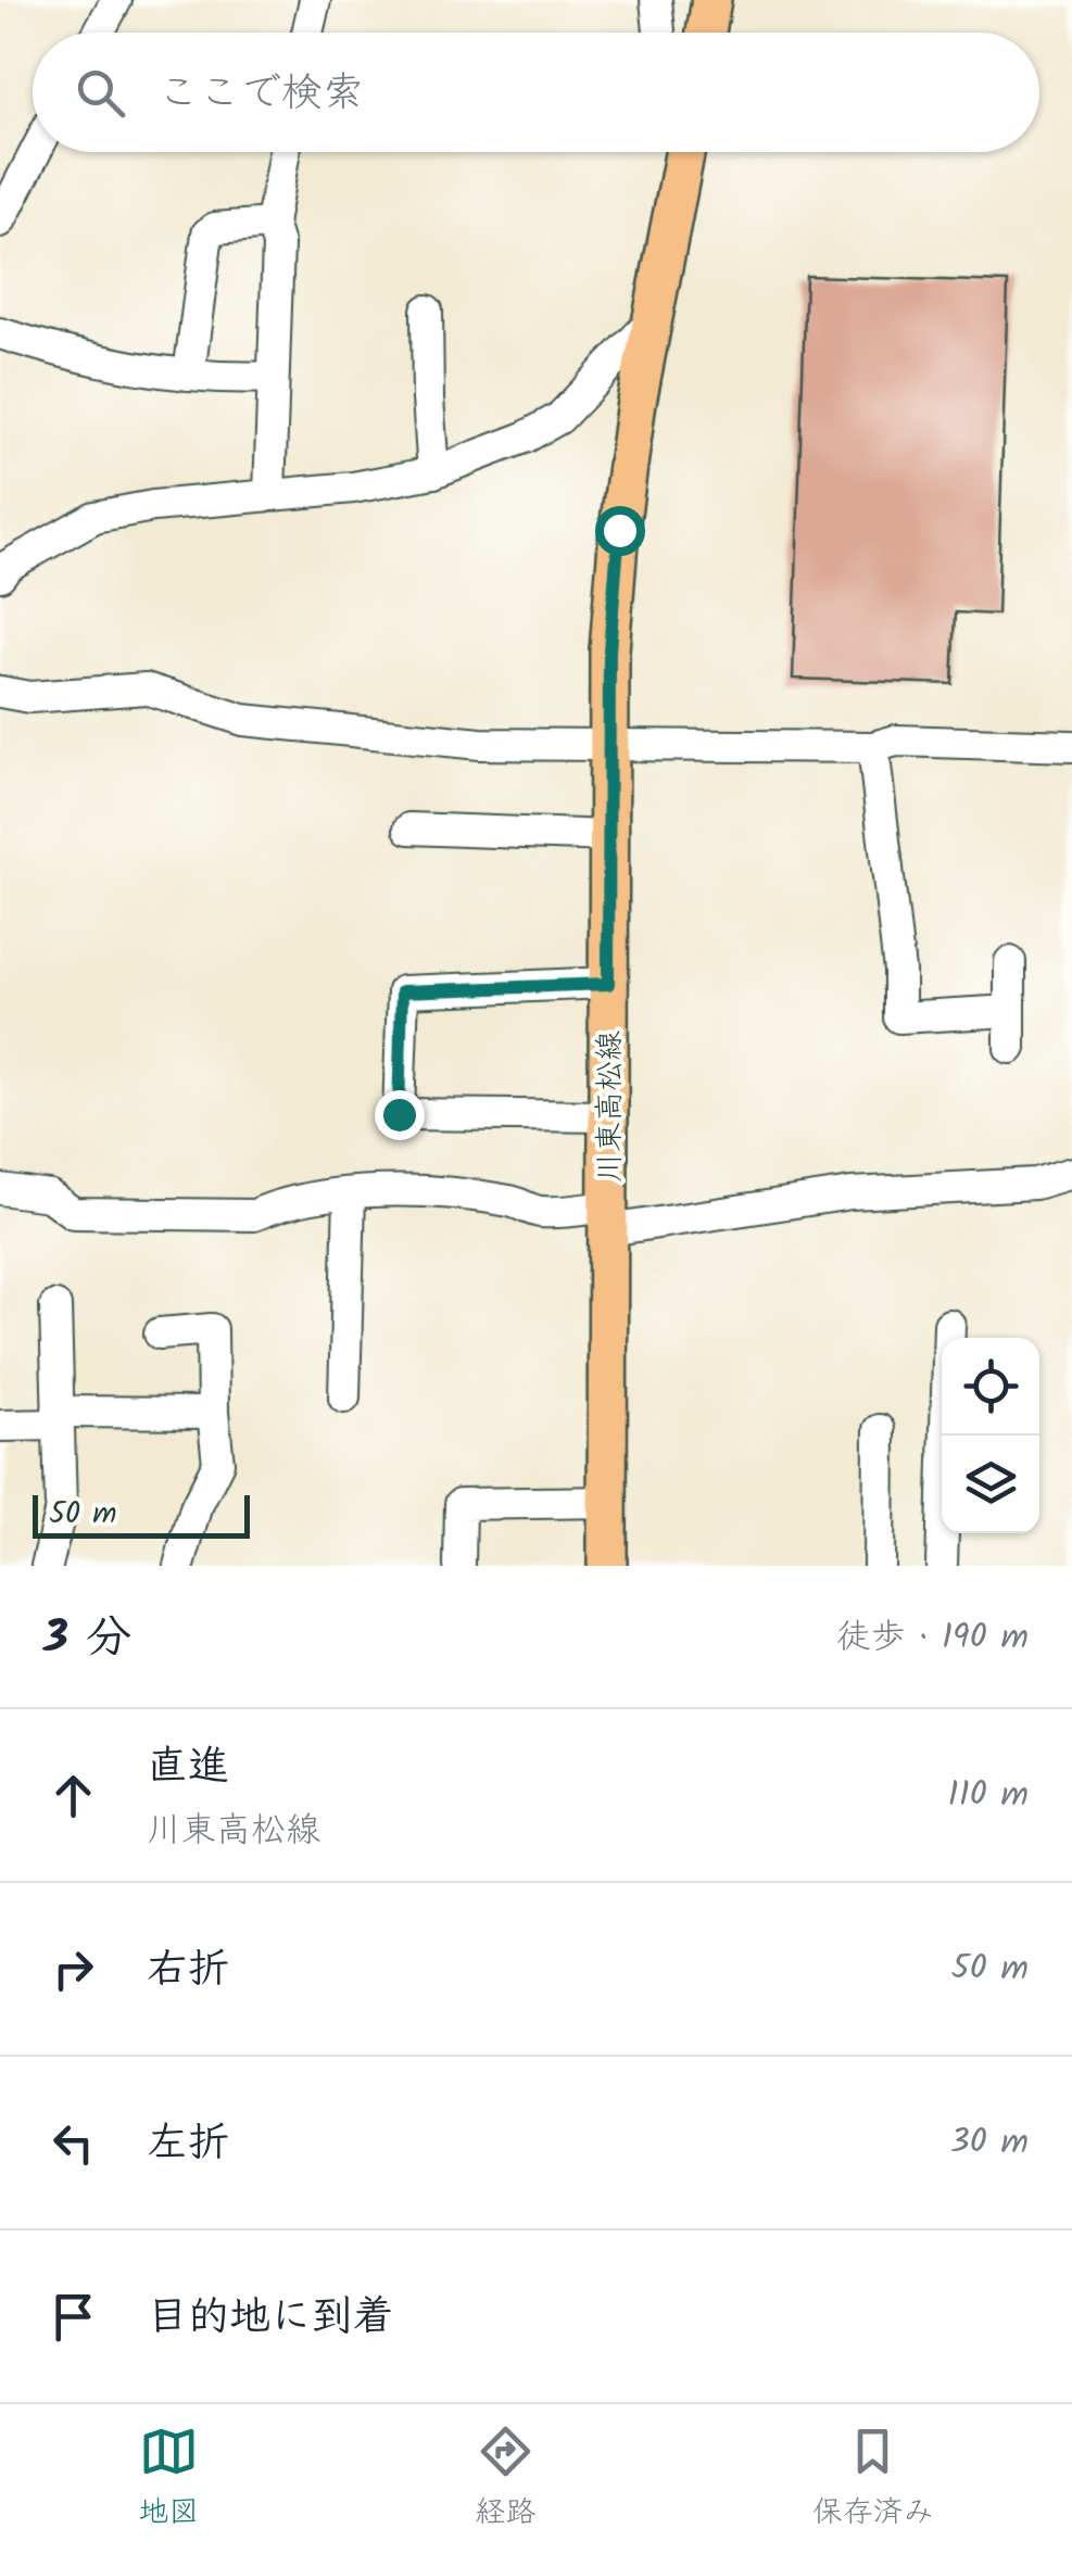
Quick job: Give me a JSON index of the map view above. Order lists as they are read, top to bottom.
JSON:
{
  "streets": {
    "main road": ["川東高松線"]
  },
  "scale_bar": "50 m",
  "page": {
    "search": "ここで検索",
    "scale": "50 m",
    "heading": ["3 分", "徒歩 · 190 m"],
    "list": [
      ["直進", "川東高松線", "110 m"],
      ["右折", "50 m"],
      ["左折", "30 m"],
      "目的地に到着"
    ],
    "nav": ["地図", "経路", "保存済み"]
  }
}
